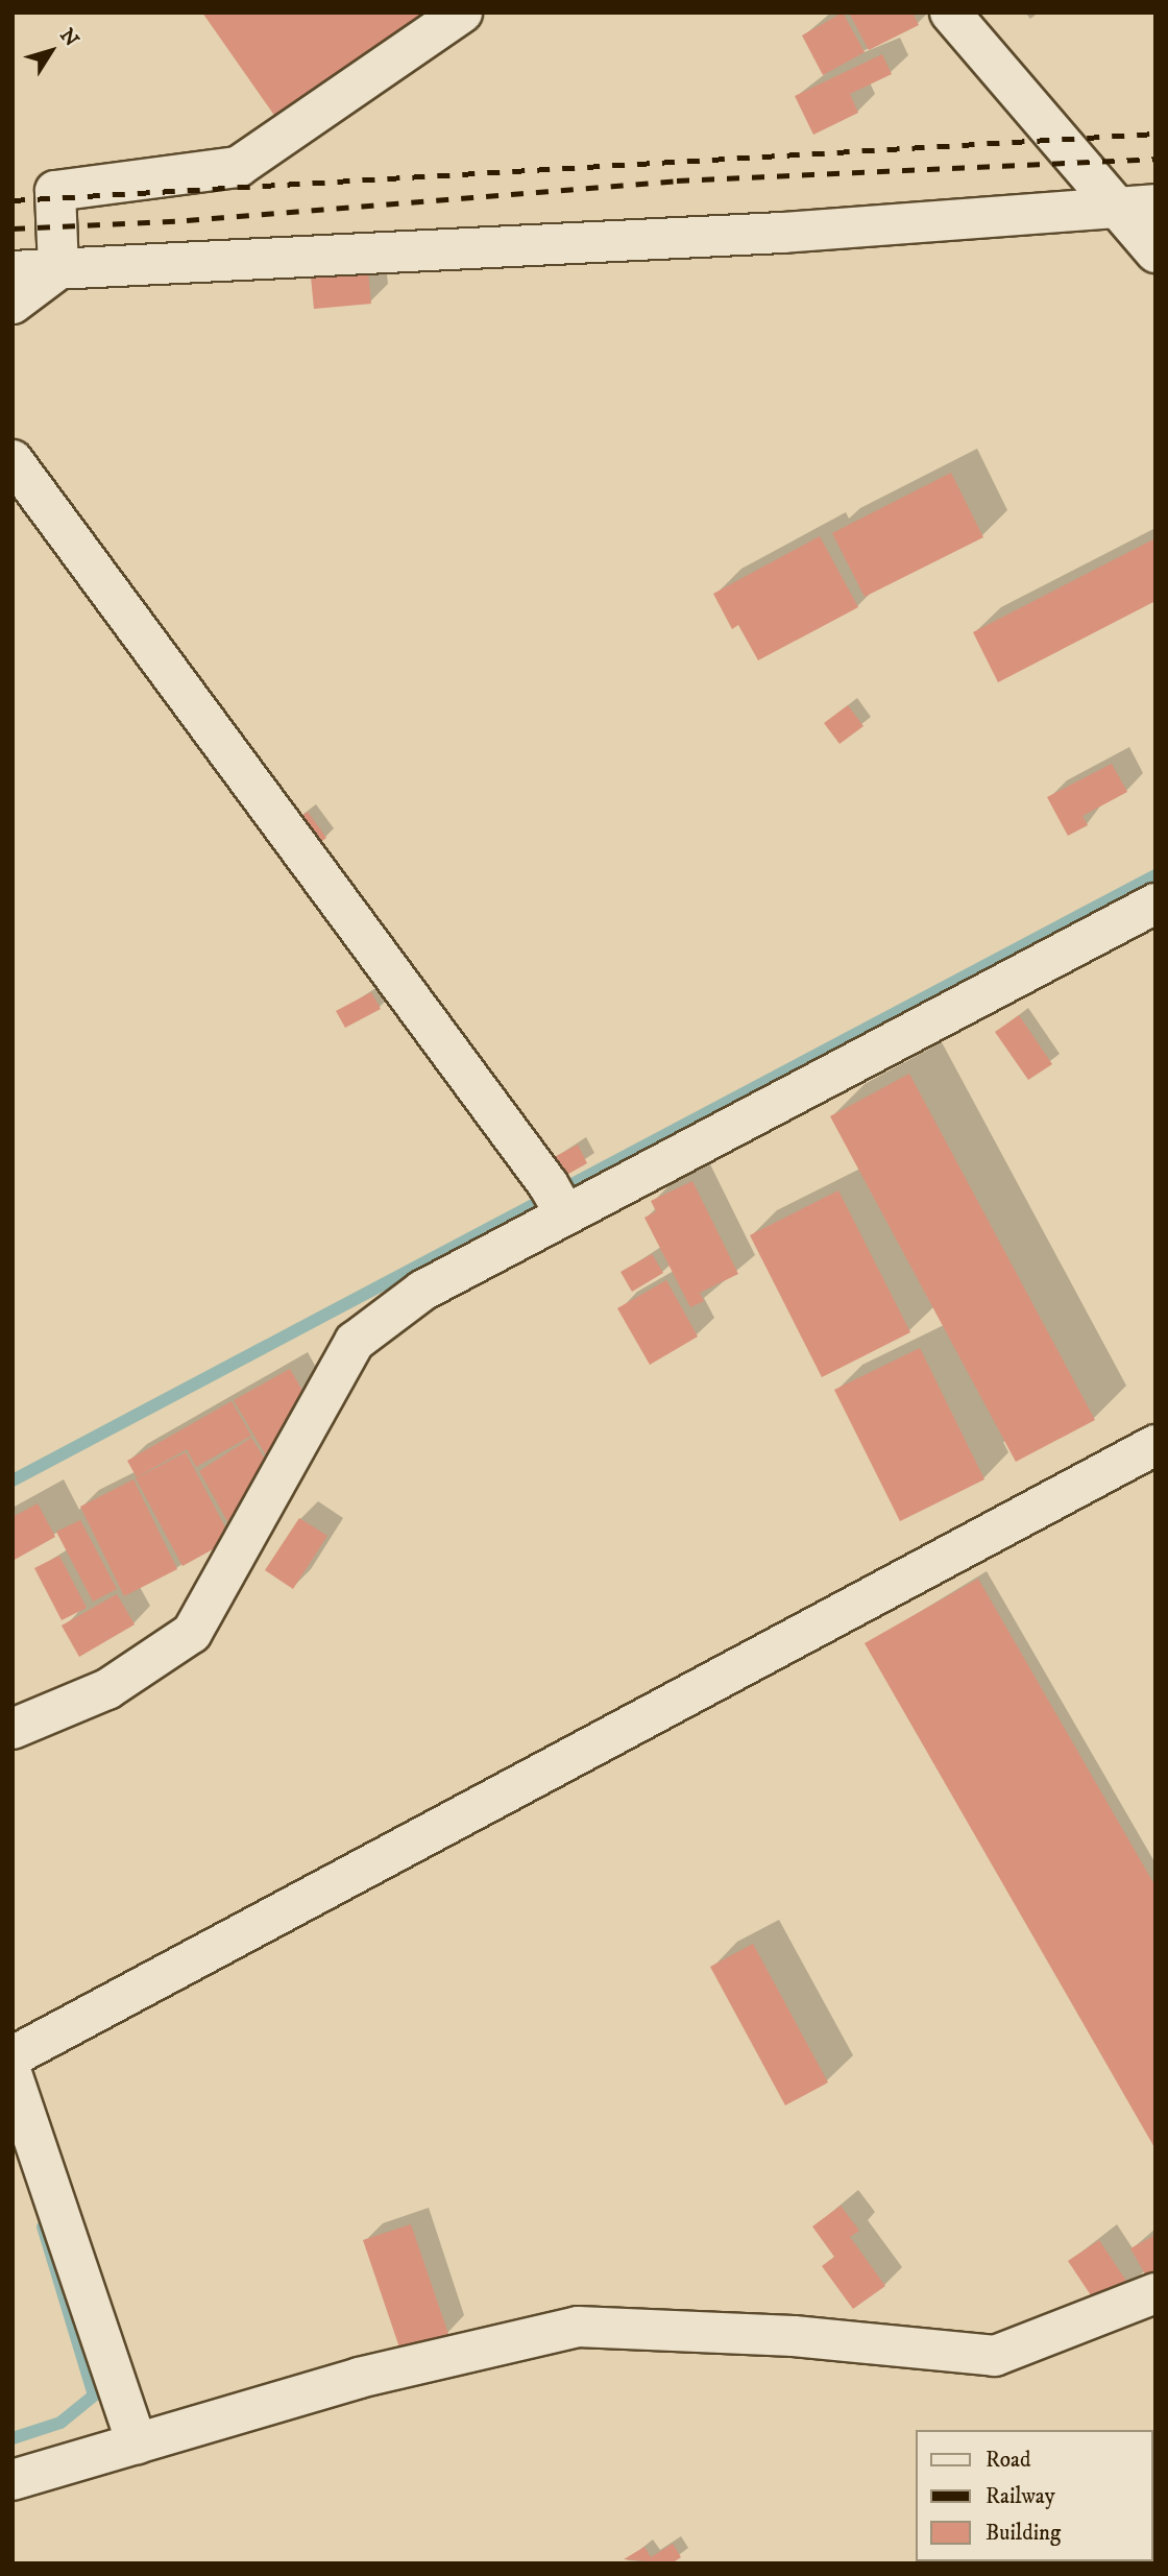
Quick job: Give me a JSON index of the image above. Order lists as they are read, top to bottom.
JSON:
{
  "legend": ["Road", "Railway", "Building"],
  "north": "top right"
}
